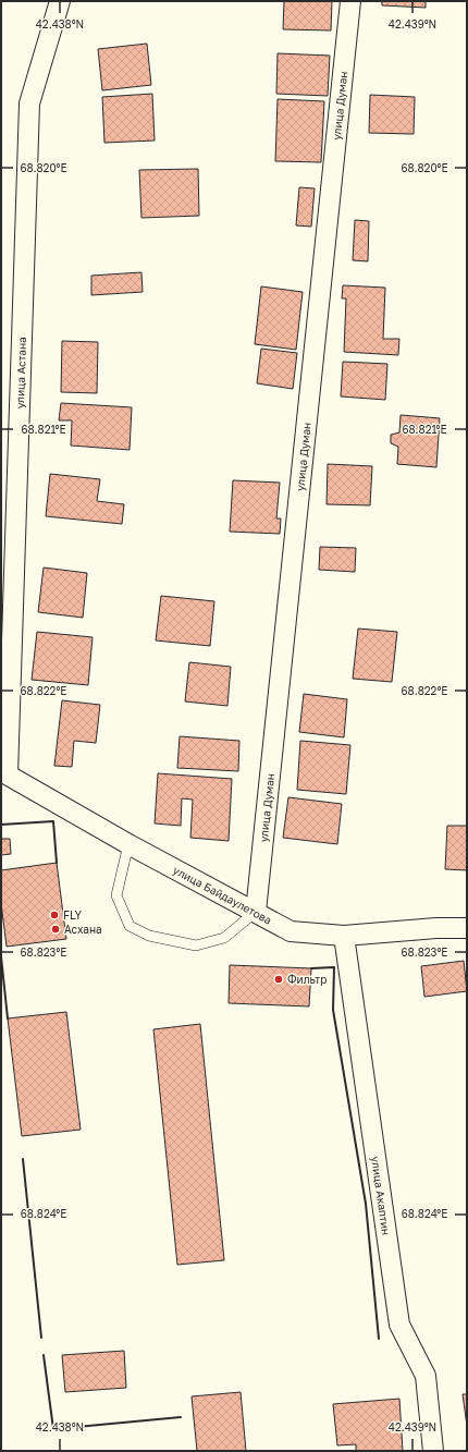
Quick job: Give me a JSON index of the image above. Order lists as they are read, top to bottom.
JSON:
{
  "streets": {
    "street": [
      "улица Думан",
      "улица Астана",
      "улица Байдаулетова",
      "улица Акаптин"
    ]
  },
  "crossings": [
    ["улица Думан", "улица Байдаулетова"],
    ["улица Астана", "улица Байдаулетова"],
    ["улица Байдаулетова", "улица Акаптин"]
  ],
  "places": ["FLY", "Асхана", "Фильтр"],
  "coordinates": [
    "42.438°N",
    "42.439°N",
    "68.820°E",
    "68.821°E",
    "68.822°E",
    "68.823°E",
    "68.824°E"
  ]
}
